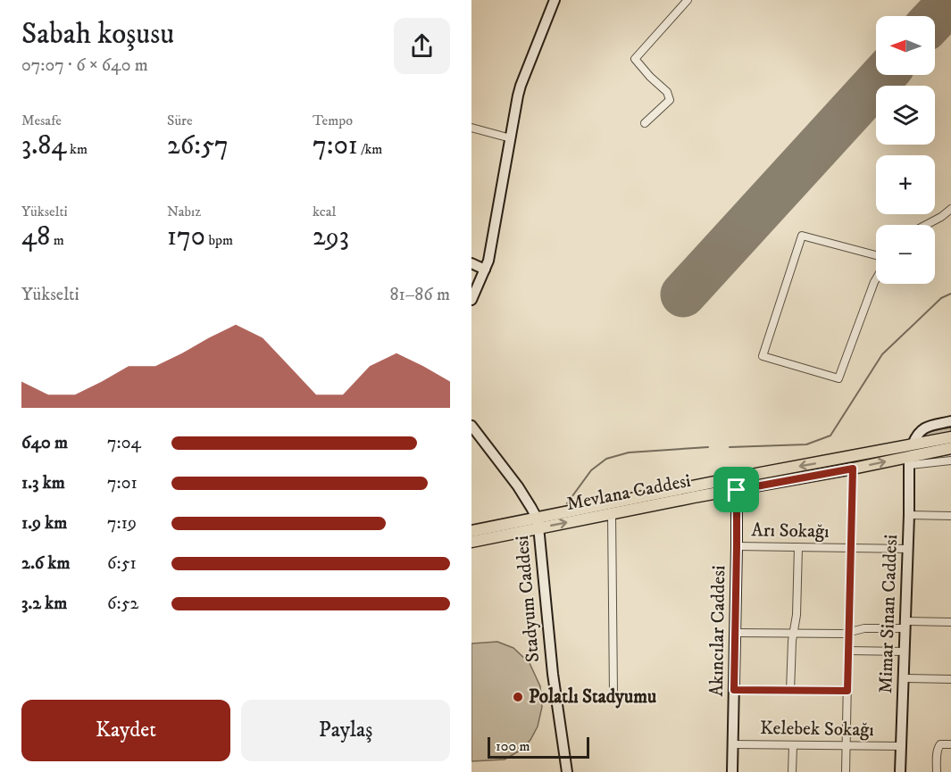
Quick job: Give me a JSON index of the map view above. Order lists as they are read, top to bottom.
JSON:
{
  "streets": {
    "main road": ["Mevlana Caddesi"],
    "street": [
      "Arı Sokağı",
      "Stadyum Caddesi",
      "Mimar Sinan Caddesi",
      "Akıncılar Caddesi",
      "Kelebek Sokağı"
    ]
  },
  "crossings": [
    ["Mevlana Caddesi", "Stadyum Caddesi"],
    ["Mevlana Caddesi", "Mimar Sinan Caddesi"],
    ["Mevlana Caddesi", "Akıncılar Caddesi"],
    ["Arı Sokağı", "Mimar Sinan Caddesi"],
    ["Arı Sokağı", "Akıncılar Caddesi"],
    ["Mimar Sinan Caddesi", "Kelebek Sokağı"],
    ["Akıncılar Caddesi", "Kelebek Sokağı"]
  ],
  "places": ["Polatlı Stadyumu"],
  "scale_bar": "100 m",
  "north": "left",
  "page": {
    "heading": ["Sabah koşusu", "07:07 · 6 × 640 m"],
    "map_buttons": ["+", "−"],
    "stats": [
      ["Mesafe", "3.84 km"],
      ["Süre", "26:57"],
      ["Tempo", "7:01 /km"],
      ["Yükselti", "48 m"],
      ["Nabız", "170 bpm"],
      ["kcal", "293"]
    ],
    "chart": ["Yükselti", "81–86 m"],
    "list": [
      {
        "name": "640 m",
        "note": "7:04"
      },
      {
        "name": "1.3 km",
        "note": "7:01"
      },
      {
        "name": "1.9 km",
        "note": "7:19"
      },
      {
        "name": "2.6 km",
        "note": "6:51"
      },
      {
        "name": "3.2 km",
        "note": "6:52"
      }
    ],
    "buttons": ["Kaydet", "Paylaş"],
    "scale": "100 m"
  }
}
